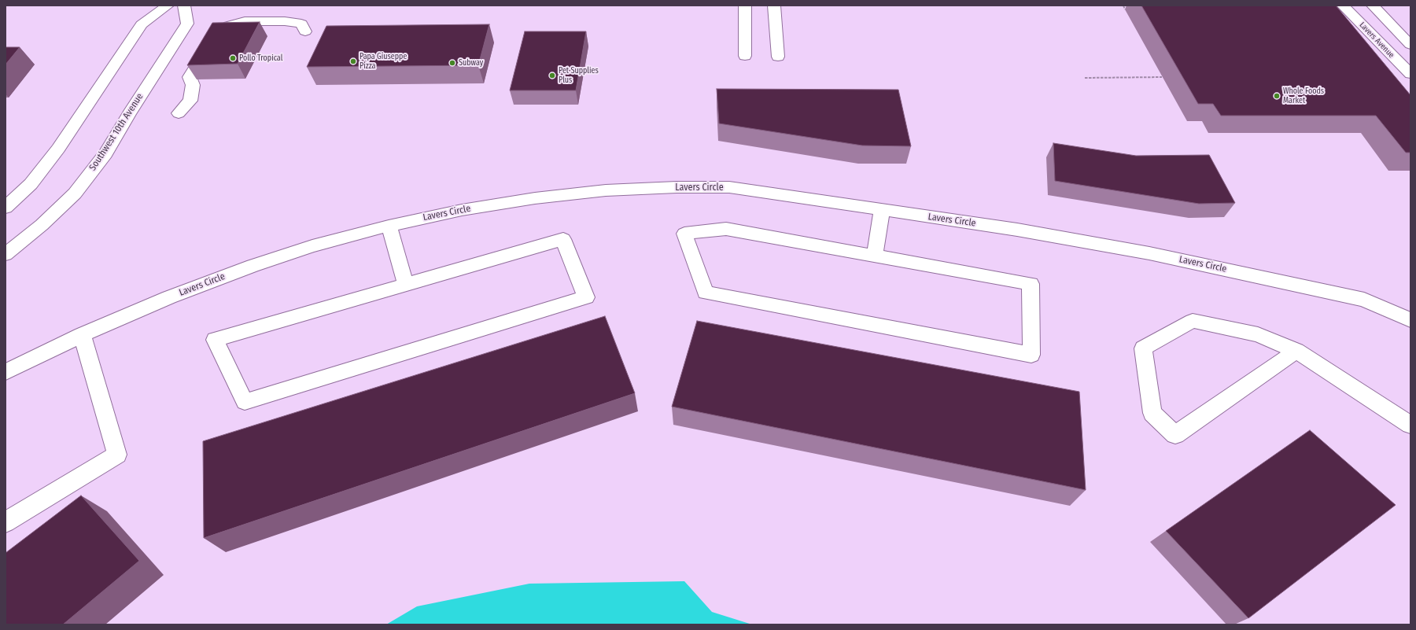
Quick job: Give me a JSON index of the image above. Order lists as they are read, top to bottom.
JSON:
{
  "streets": {
    "street": ["Lavers Avenue", "Southwest 10th Avenue", "Lavers Circle"]
  },
  "places": [
    "Pollo Tropical",
    "Papa Giuseppe Pizza",
    "Subway",
    "Pet Supplies Plus",
    "Whole Foods Market"
  ]
}
